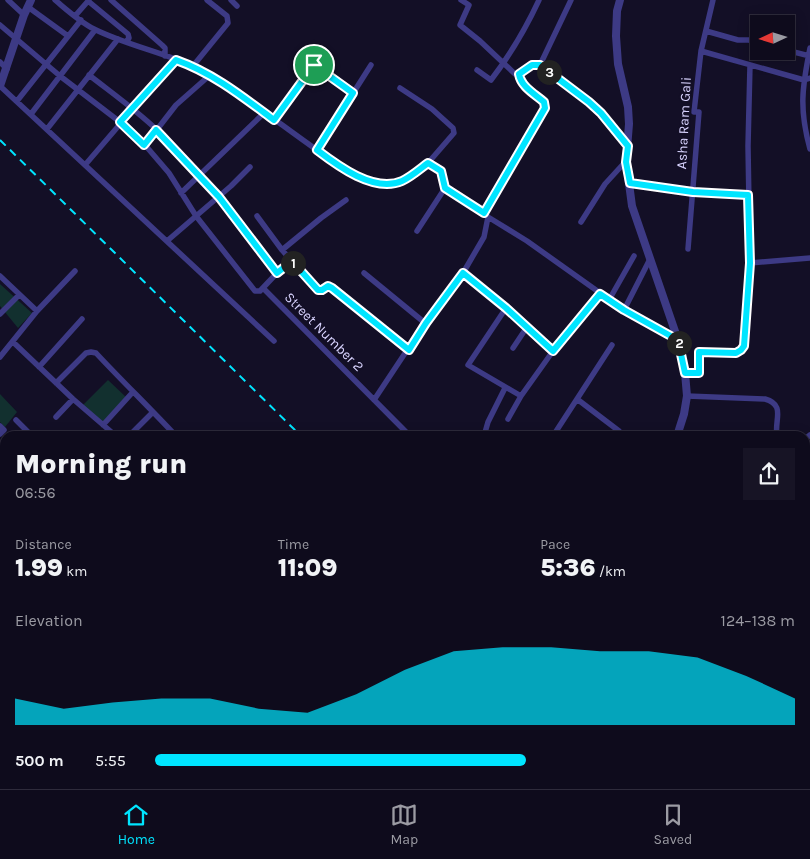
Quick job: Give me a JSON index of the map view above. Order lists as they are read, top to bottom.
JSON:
{
  "streets": {
    "street": ["Asha Ram Gali", "Street Number 2"]
  },
  "north": "left",
  "page": {
    "pins": ["3", "1", "2"],
    "heading": ["Morning run", "06:56"],
    "stats": [
      ["Distance", "1.99 km"],
      ["Time", "11:09"],
      ["Pace", "5:36 /km"]
    ],
    "chart": ["Elevation", "124–138 m"],
    "list": [
      {
        "name": "500 m",
        "note": "5:55"
      }
    ],
    "tabs": ["Home", "Map", "Saved"]
  }
}
